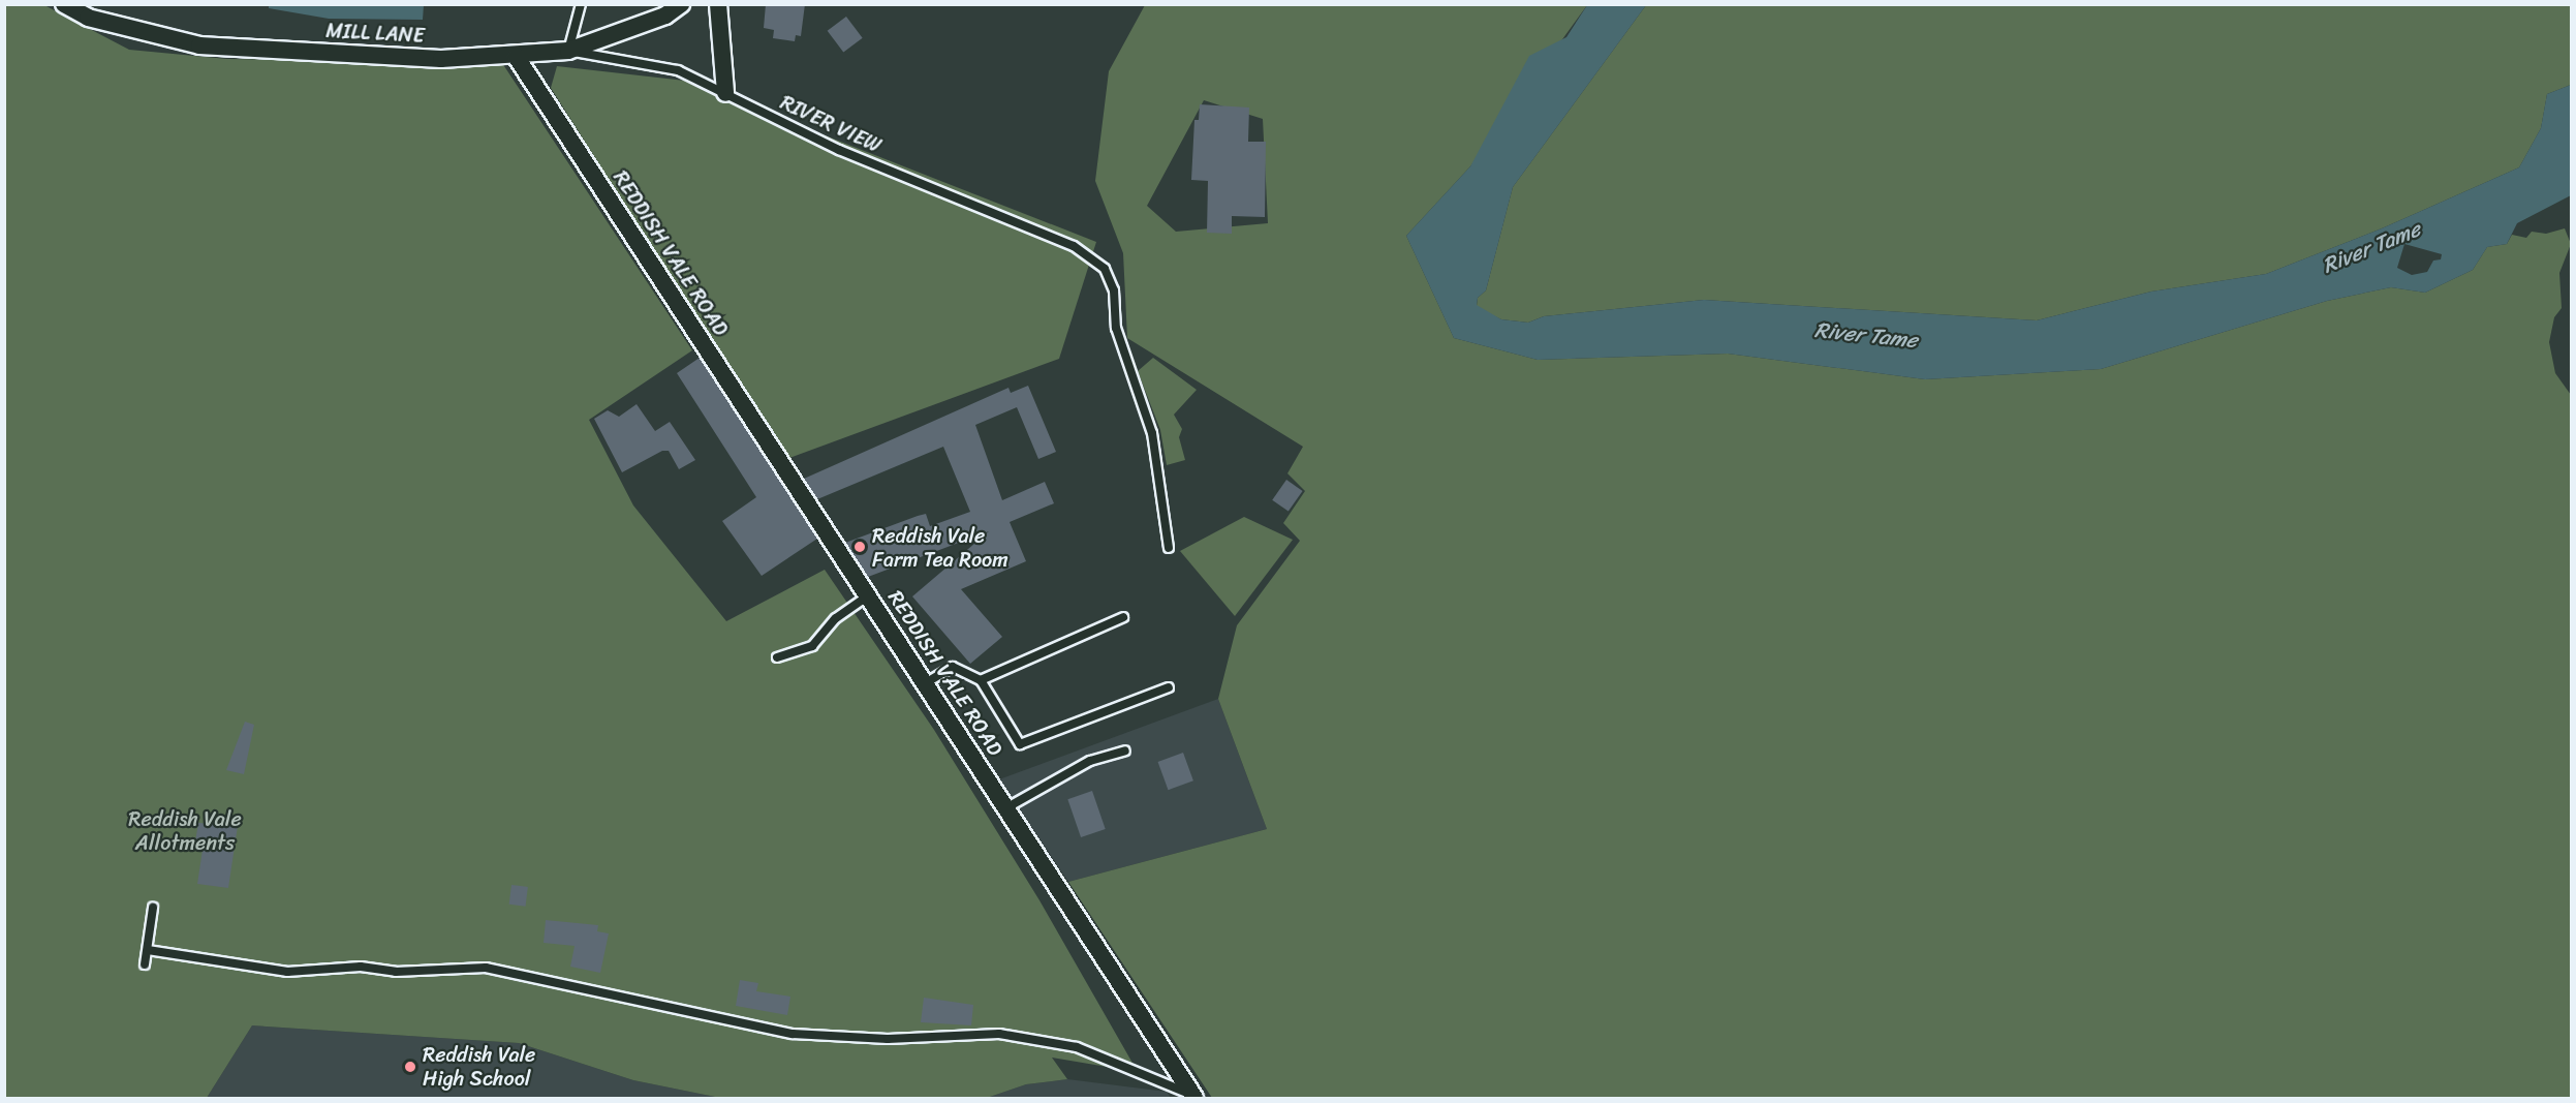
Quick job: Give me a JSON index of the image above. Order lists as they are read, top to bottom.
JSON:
{
  "streets": {
    "street": ["MILL LANE", "REDDISH VALE ROAD"],
    "lane": ["RIVER VIEW"]
  },
  "crossings": [
    ["MILL LANE", "RIVER VIEW"],
    ["MILL LANE", "REDDISH VALE ROAD"]
  ],
  "water": ["River Tame"],
  "parks": ["Reddish Vale Allotments"],
  "places": ["Reddish Vale Farm Tea Room", "Reddish Vale High School"]
}
